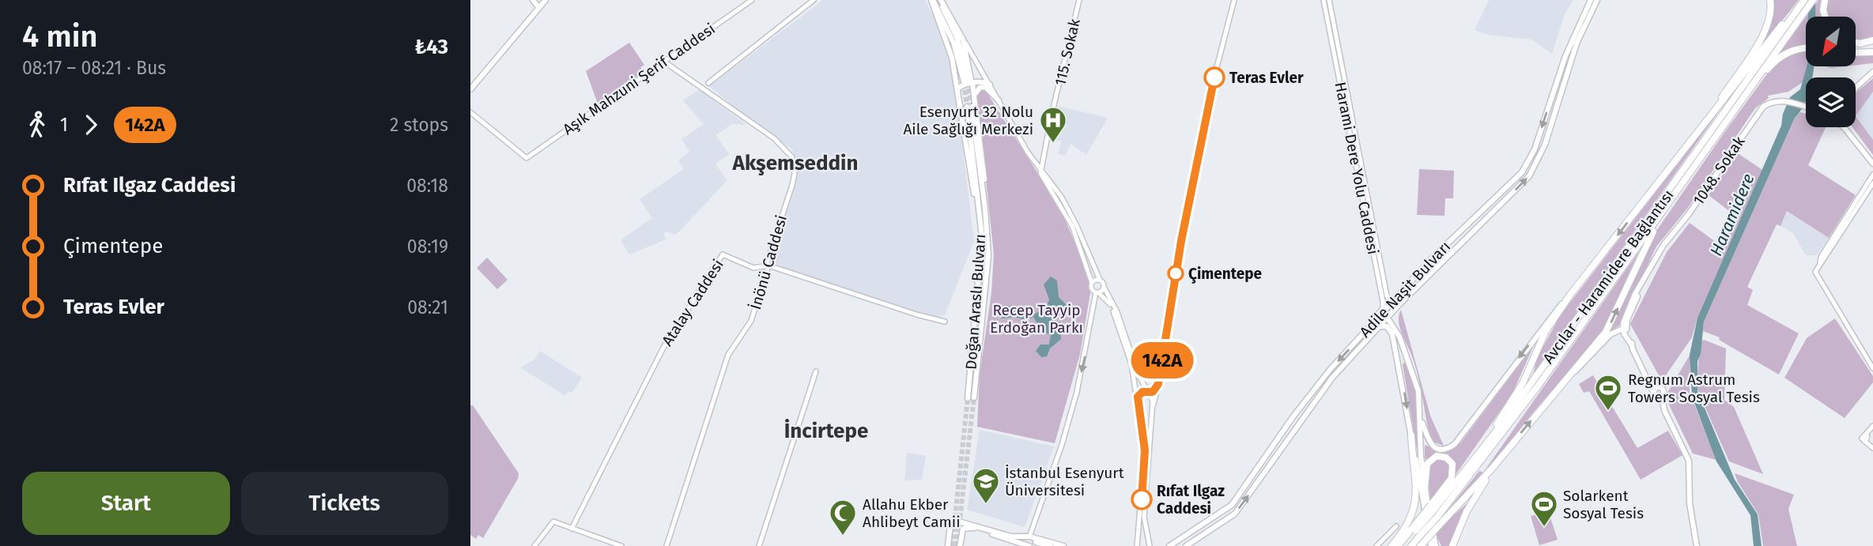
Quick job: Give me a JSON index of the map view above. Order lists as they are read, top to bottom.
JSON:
{
  "streets": {
    "highway": ["Avcılar - Haramidere Bağlantısı"],
    "main road": ["1048. Sokak", "Adile Naşit Bulvarı", "Doğan Araslı Bulvarı"],
    "street": [
      "115. Sokak",
      "Aşık Mahzuni Şerif Caddesi",
      "Harami Dere Yolu Caddesi",
      "İnönü Caddesi",
      "Atalay Caddesi"
    ]
  },
  "crossings": [
    ["Aşık Mahzuni Şerif Caddesi", "İnönü Caddesi"],
    ["Harami Dere Yolu Caddesi", "Adile Naşit Bulvarı"],
    ["İnönü Caddesi", "Atalay Caddesi"]
  ],
  "districts": ["Akşemseddin", "İncirtepe"],
  "water": ["Haramidere"],
  "parks": ["Recep Tayyip Erdoğan Parkı"],
  "places": {
    "other": ["Teras Evler", "Çimentepe", "Rıfat Ilgaz Caddesi"],
    "hospital": ["Esenyurt 32 Nolu Aile Sağlığı Merkezi"],
    "sports": ["Regnum Astrum Towers Sosyal Tesis", "Solarkent Sosyal Tesis"],
    "school or university": ["İstanbul Esenyurt Üniversitesi"],
    "mosque": ["Allahu Ekber Ahlibeyt Camii"]
  },
  "lines": ["bus line 142A"],
  "north": "bottom left",
  "page": {
    "heading": ["4 min", "08:17 – 08:21 · Bus", "₺43"],
    "on_map": "142A",
    "legs": ["1", "142A", "2 stops"],
    "list": [
      {
        "name": "Rıfat Ilgaz Caddesi",
        "value": "08:18"
      },
      {
        "name": "Çimentepe",
        "value": "08:19"
      },
      {
        "name": "Teras Evler",
        "value": "08:21"
      }
    ],
    "buttons": ["Start", "Tickets"]
  }
}
